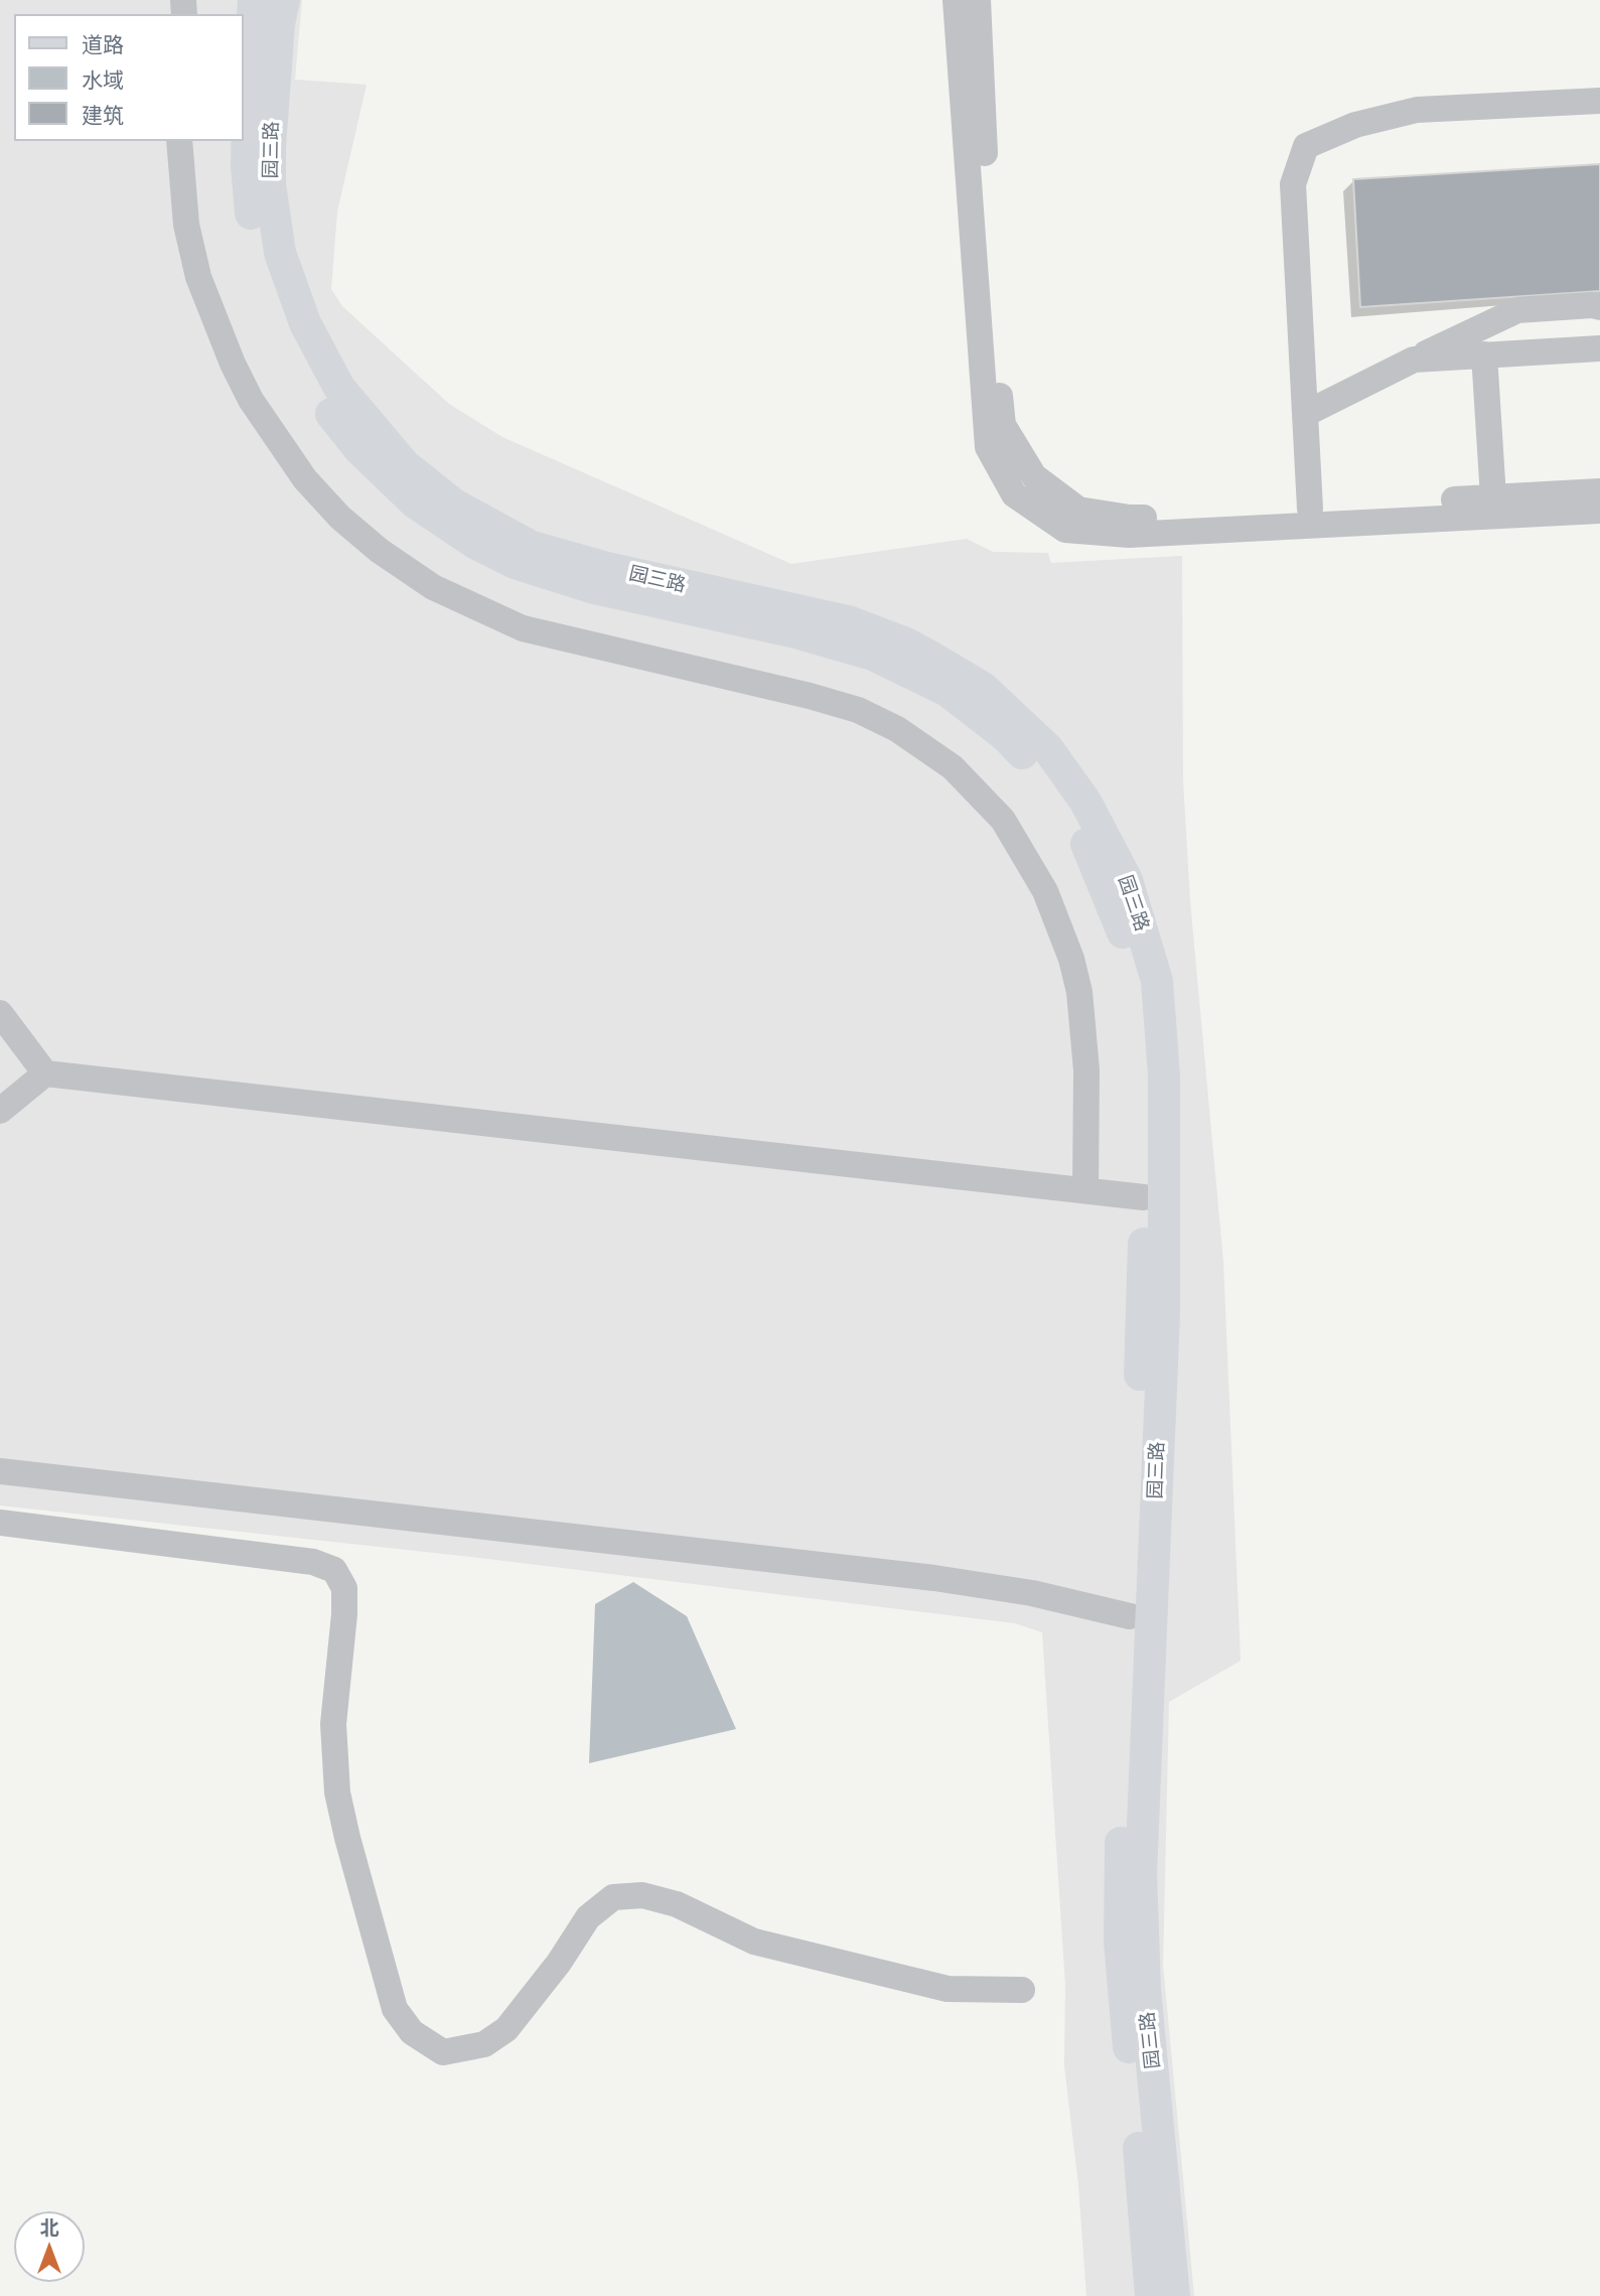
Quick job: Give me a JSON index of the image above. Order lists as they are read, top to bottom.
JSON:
{
  "streets": {
    "main road": ["园三路"]
  },
  "legend": ["道路", "水域", "建筑"],
  "north": "top"
}
